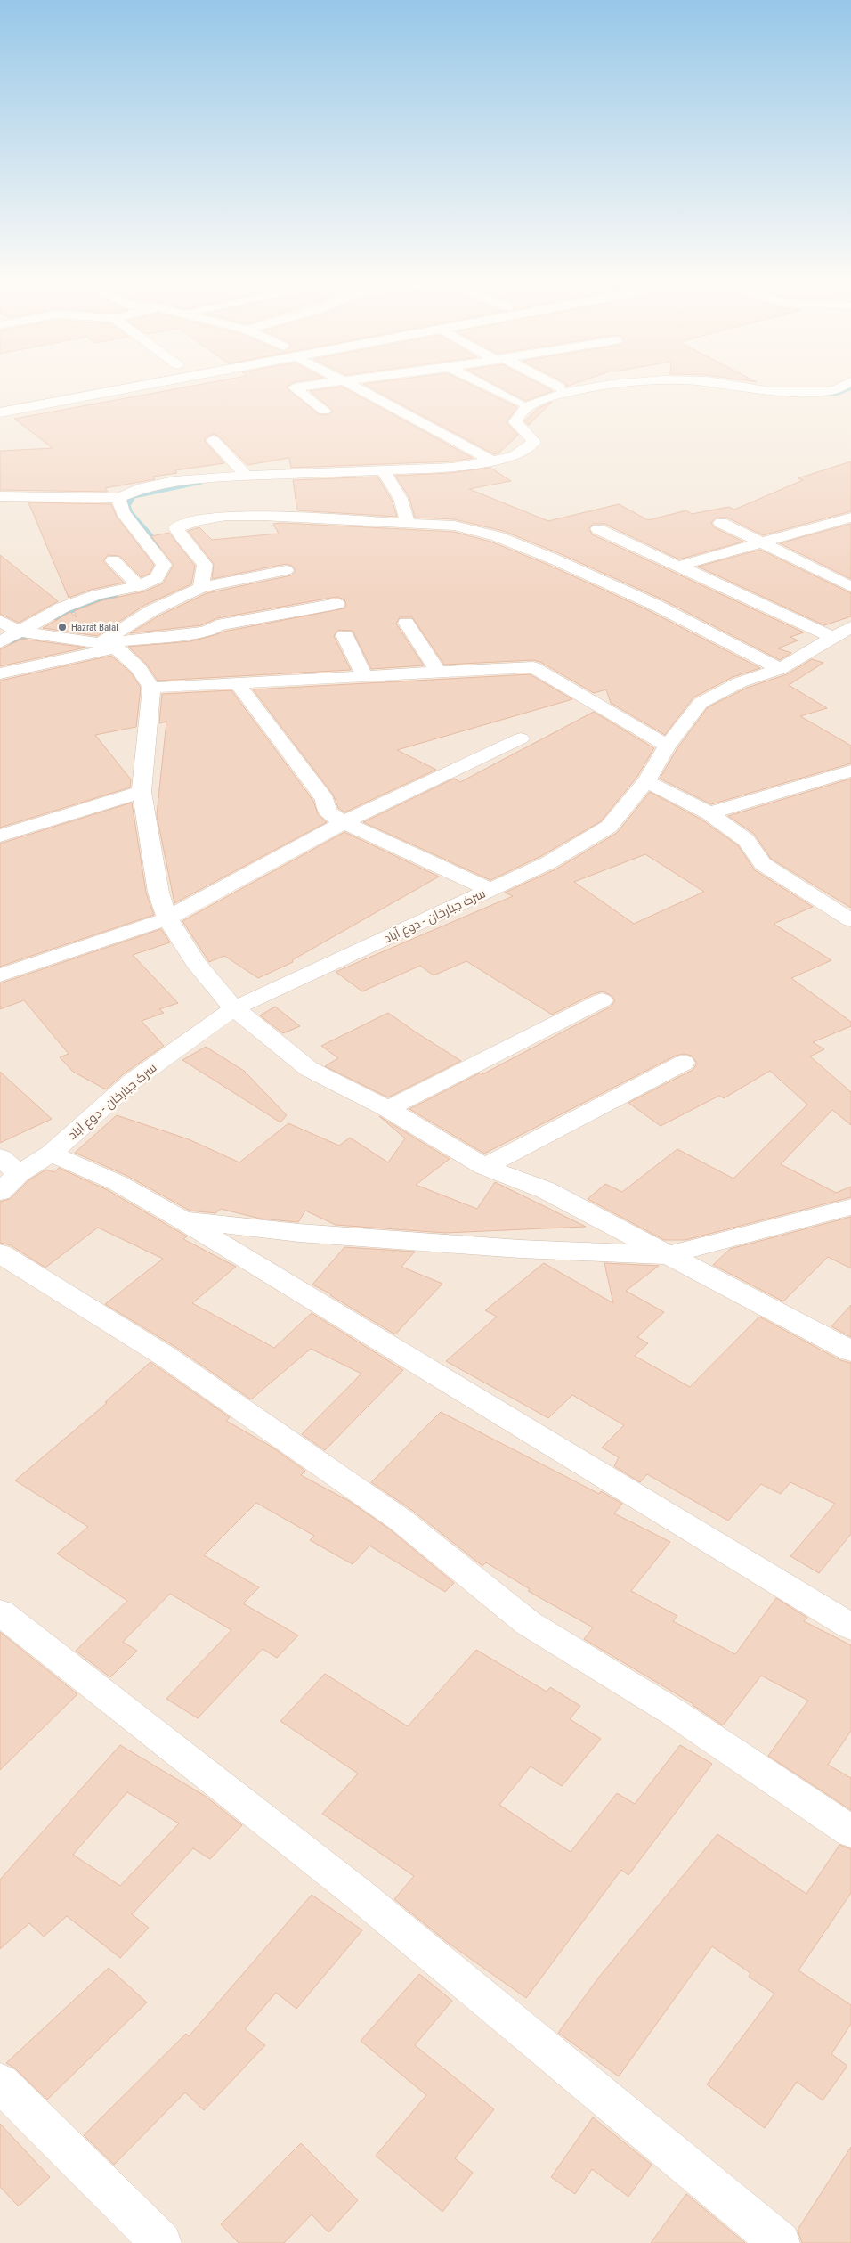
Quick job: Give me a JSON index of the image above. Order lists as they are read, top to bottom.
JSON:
{
  "streets": {
    "street": ["سرک جبارخان - دوغ آباد"]
  },
  "places": ["Hazrat Balal"]
}
